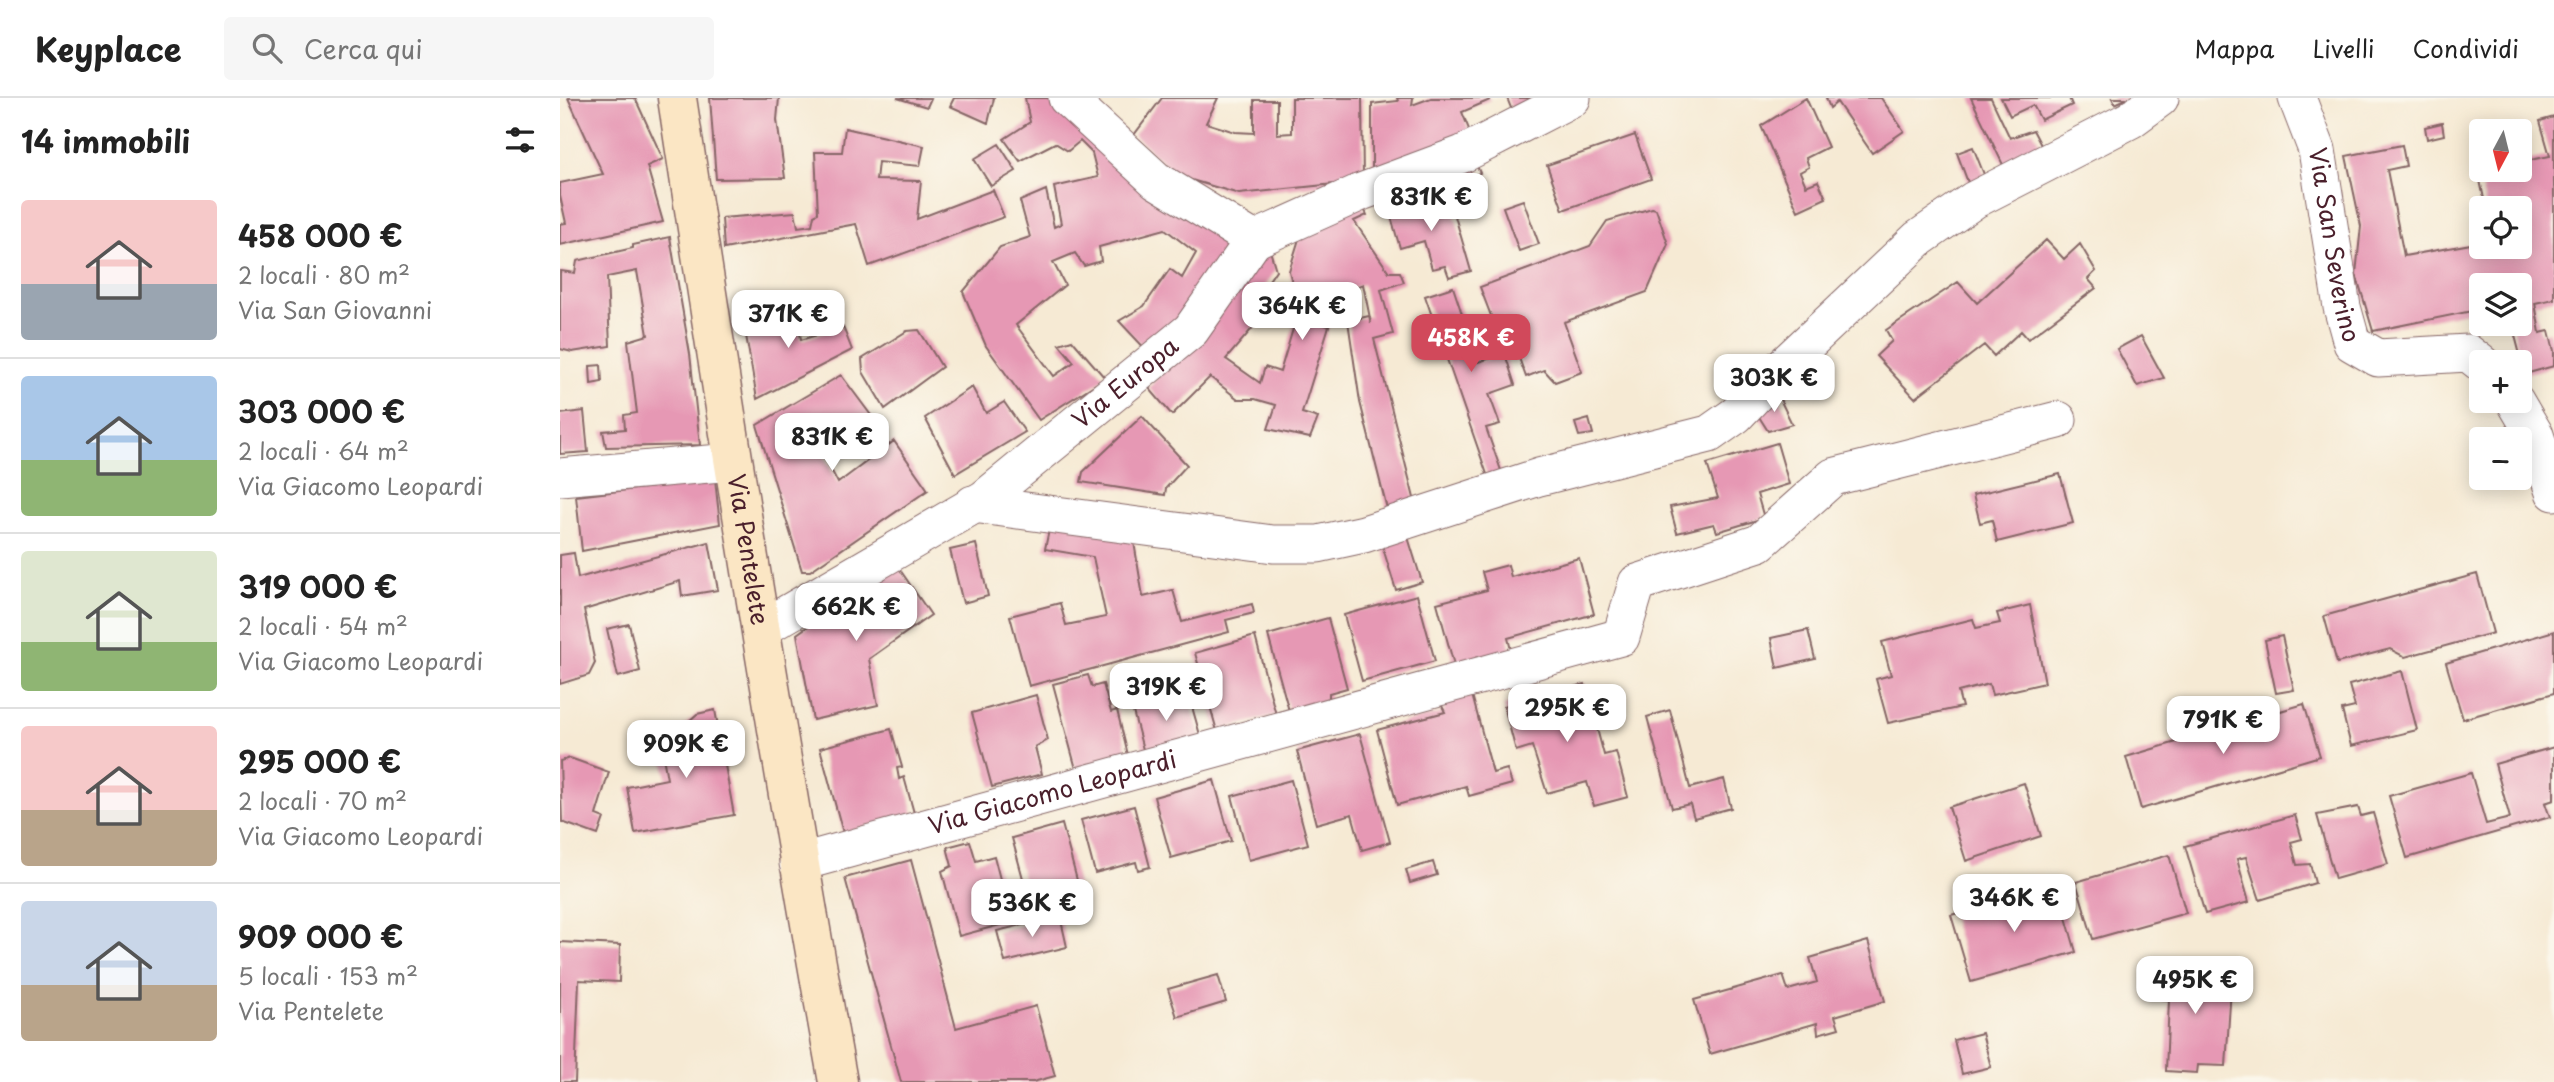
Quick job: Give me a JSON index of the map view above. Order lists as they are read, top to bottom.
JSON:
{
  "streets": {
    "main road": ["Via Pentelete"],
    "street": ["Via San Severino", "Via Europa", "Via Giacomo Leopardi"]
  },
  "crossings": [
    ["Via Europa", "Via Pentelete"],
    ["Via Pentelete", "Via Giacomo Leopardi"]
  ],
  "north": "bottom",
  "page": {
    "header": "Keyplace",
    "search": "Cerca qui",
    "nav": ["Mappa", "Livelli", "Condividi"],
    "heading": "14 immobili",
    "map_buttons": ["+", "−"],
    "price": [
      "831K €",
      "364K €",
      "371K €",
      "458K €",
      "303K €",
      "831K €",
      "662K €",
      "319K €",
      "295K €",
      "791K €",
      "909K €",
      "346K €",
      "536K €",
      "495K €"
    ],
    "list": [
      {
        "name": "458 000 €",
        "note": "2 locali · 80 m² · Via San Giovanni"
      },
      {
        "name": "303 000 €",
        "note": "2 locali · 64 m² · Via Giacomo Leopardi"
      },
      {
        "name": "319 000 €",
        "note": "2 locali · 54 m² · Via Giacomo Leopardi"
      },
      {
        "name": "295 000 €",
        "note": "2 locali · 70 m² · Via Giacomo Leopardi"
      },
      {
        "name": "909 000 €",
        "note": "5 locali · 153 m² · Via Pentelete"
      }
    ]
  }
}
